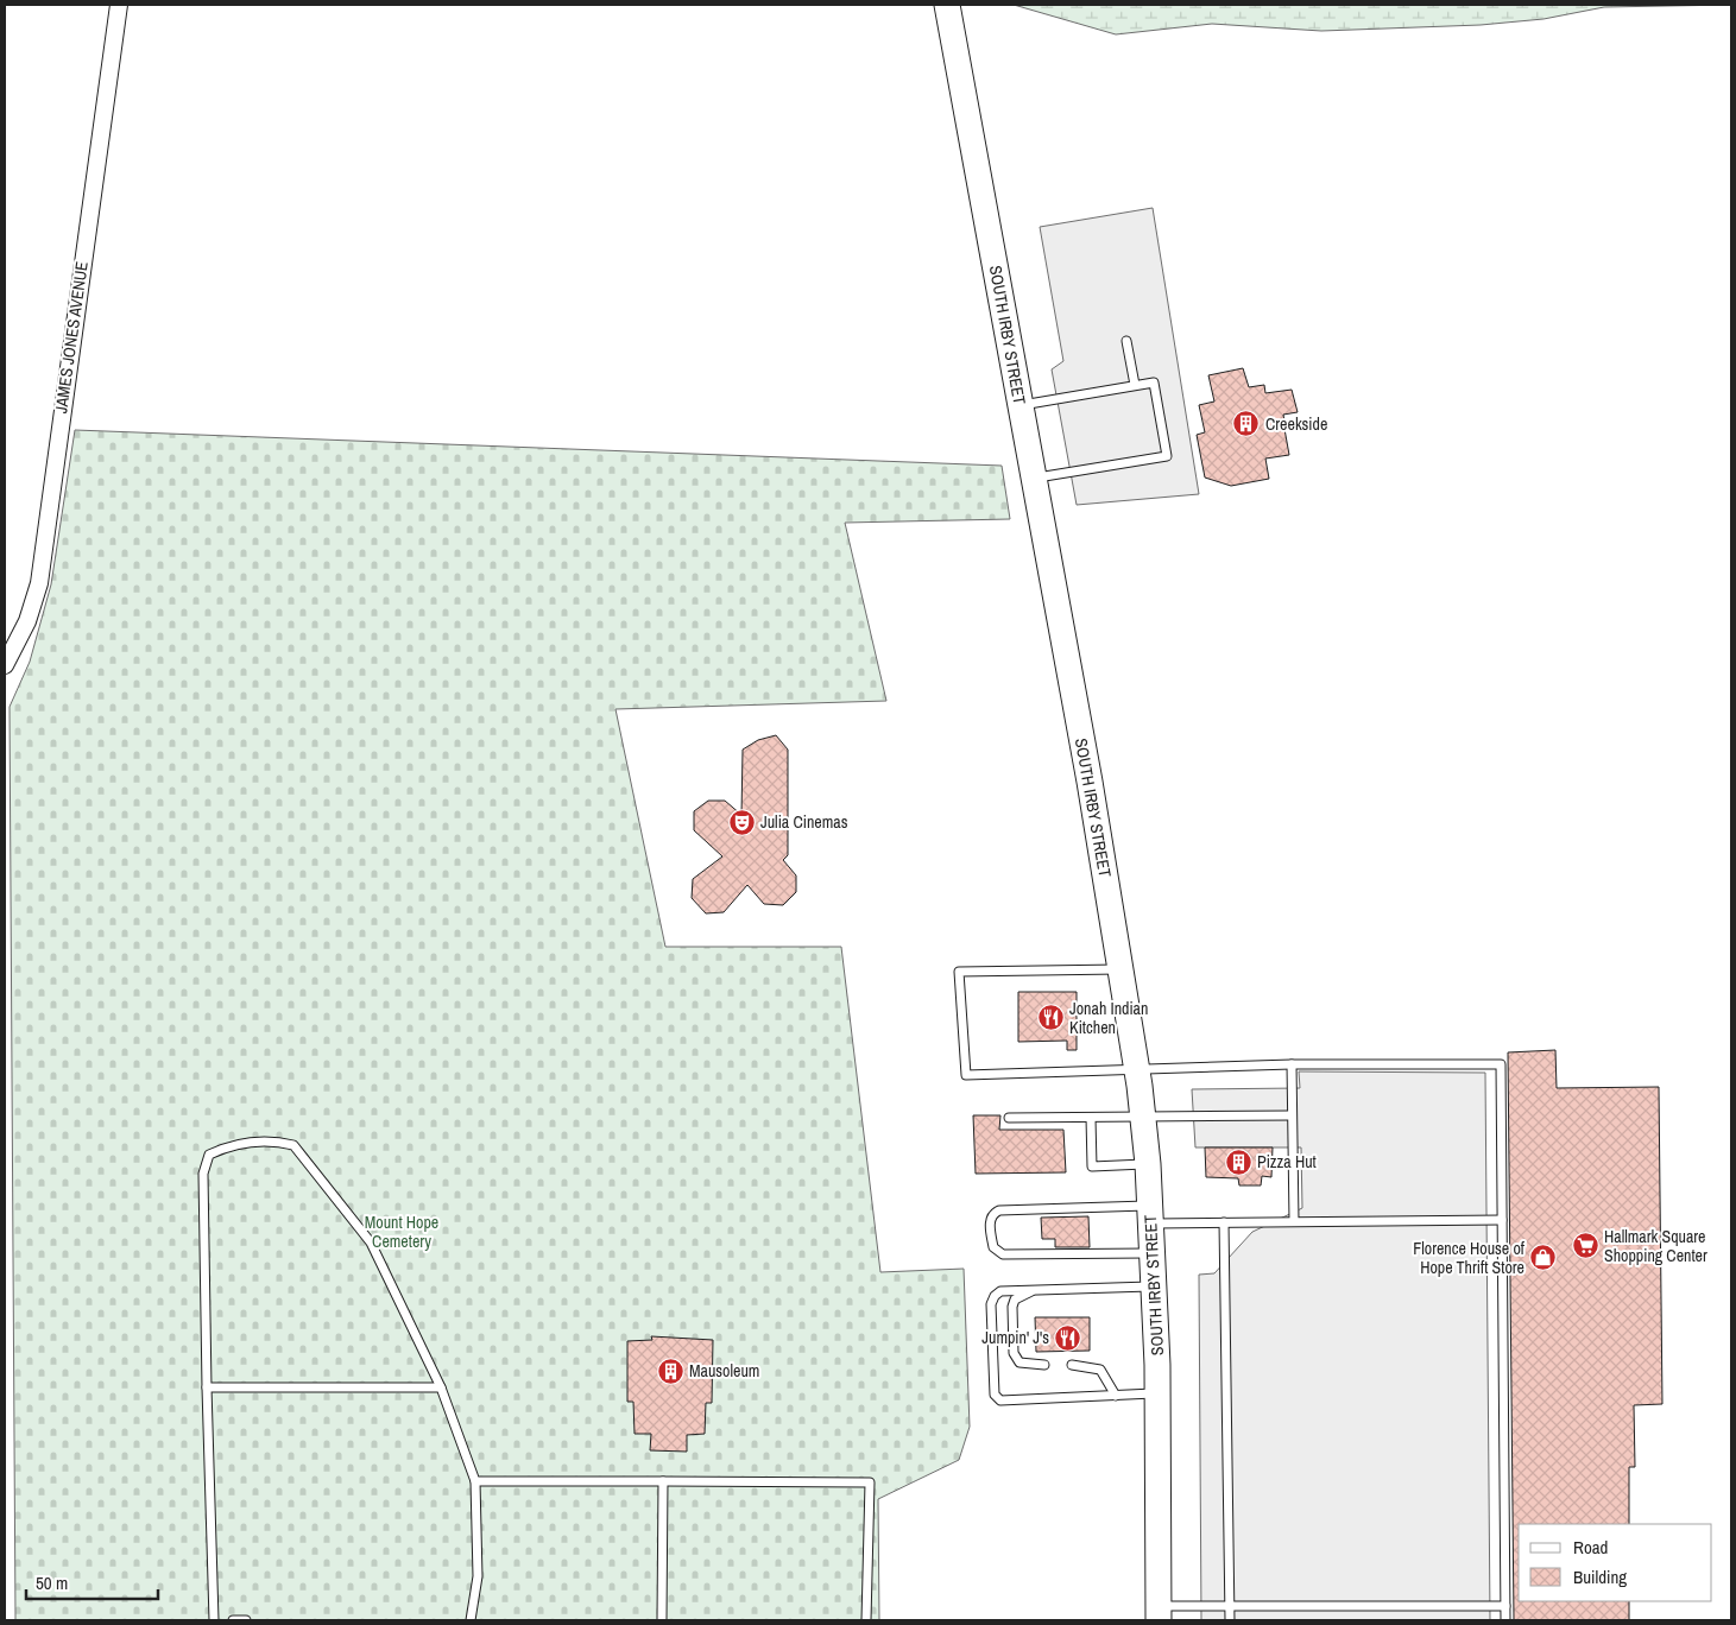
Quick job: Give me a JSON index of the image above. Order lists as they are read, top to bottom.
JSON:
{
  "streets": {
    "main road": ["SOUTH IRBY STREET"],
    "street": ["JAMES JONES AVENUE"]
  },
  "parks": ["Mount Hope Cemetery"],
  "places": {
    "building": ["Creekside", "Pizza Hut", "Mausoleum"],
    "theatre": ["Julia Cinemas"],
    "restaurant": ["Jonah Indian Kitchen", "Jumpin' J's"],
    "supermarket": ["Hallmark Square Shopping Center"],
    "shop": ["Florence House of Hope Thrift Store"]
  },
  "legend": ["Road", "Building"],
  "scale_bar": "50 m"
}
